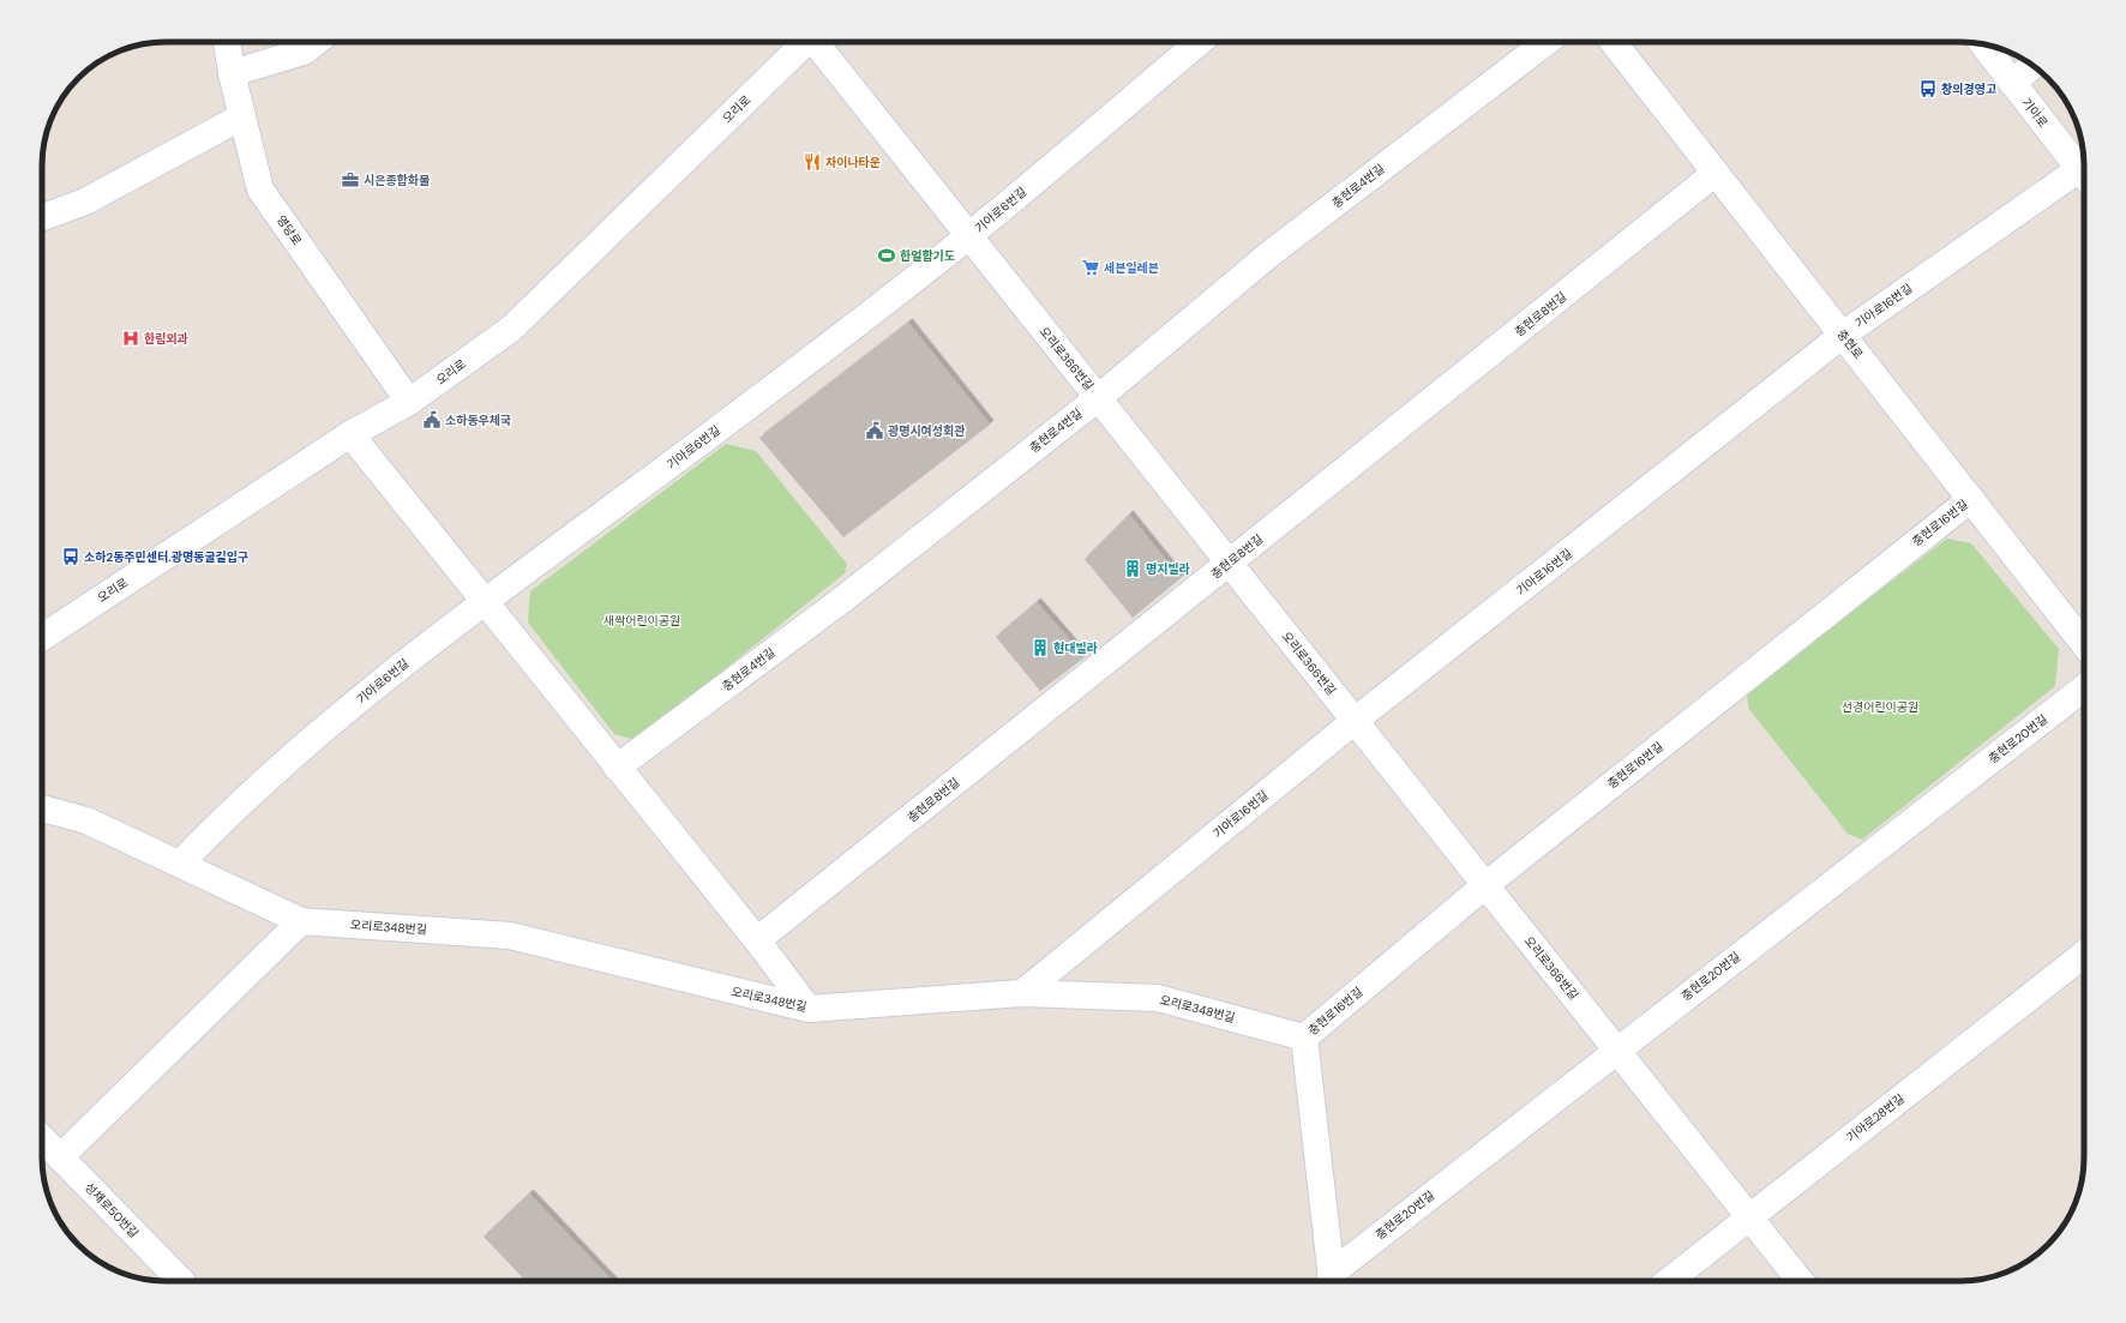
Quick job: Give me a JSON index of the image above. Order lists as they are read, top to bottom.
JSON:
{
  "streets": {
    "street": [
      "오리로",
      "기아로",
      "충현로4번길",
      "기아로6번길",
      "영당로",
      "기아로16번길",
      "충현로8번길",
      "충현로",
      "오리로366번길",
      "충현로16번길",
      "충현로20번길",
      "오리로348번길",
      "기아로28번길",
      "성채로50번길"
    ]
  },
  "crossings": [
    ["오리로", "영당로"],
    ["충현로4번길", "오리로366번길"],
    ["기아로6번길", "오리로366번길"],
    ["기아로6번길", "오리로348번길"],
    ["기아로16번길", "충현로"],
    ["기아로16번길", "오리로366번길"],
    ["기아로16번길", "오리로348번길"],
    ["충현로8번길", "충현로"],
    ["충현로8번길", "오리로366번길"],
    ["충현로", "충현로16번길"],
    ["오리로366번길", "충현로16번길"],
    ["오리로366번길", "충현로20번길"],
    ["오리로366번길", "기아로28번길"],
    ["충현로16번길", "오리로348번길"]
  ],
  "parks": ["새싹어린이공원", "선경어린이공원"],
  "places": {
    "bus stop": ["창의경영고", "소하2동주민센터.광명동굴길입구"],
    "restaurant": ["차이나타운"],
    "office": ["시은종합화물"],
    "sports": ["한얼합기도"],
    "supermarket": ["세븐일레븐"],
    "hospital": ["한림외과"],
    "public building": ["소하동우체국", "광명시여성회관"],
    "building": ["명지빌라", "현대빌라"]
  }
}
